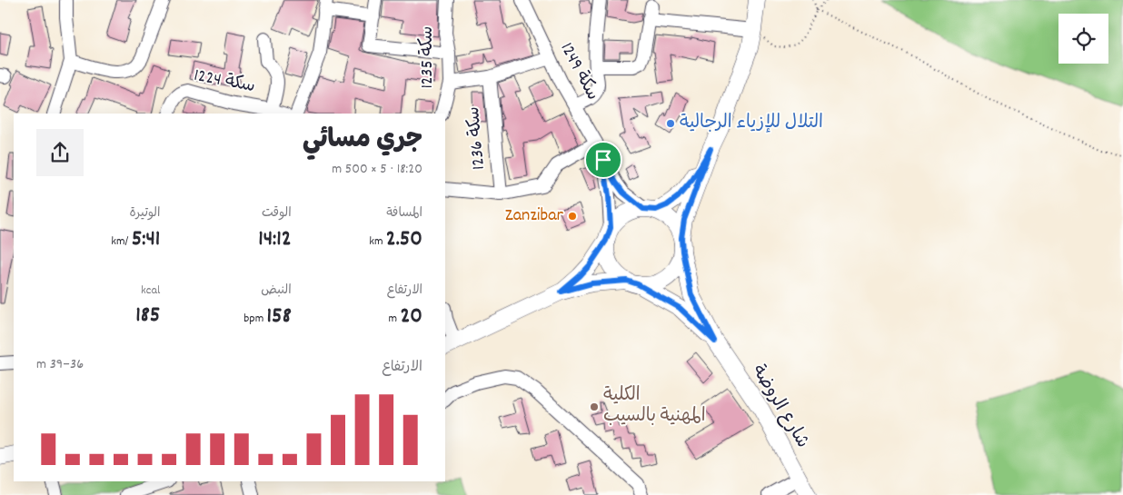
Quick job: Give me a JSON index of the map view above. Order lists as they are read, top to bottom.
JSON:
{
  "streets": {
    "main road": ["شارع الروضة"],
    "street": [
      "سكة 1235",
      "سكة 1249",
      "سكة 1224",
      "سكة 1236"
    ]
  },
  "crossings": [
    ["سكة 1235", "سكة 1236"],
    ["سكة 1249", "سكة 1236"],
    ["سكة 1249", "شارع الروضة"]
  ],
  "places": ["التلال للإزياء الرجالية", "Zanzibar", "الكلية المهنية بالسيب"],
  "page": {
    "heading": ["جري مسائي", "18:20 · 5 × 500 m"],
    "stats": [
      ["المسافة", "2.50 km"],
      ["الوقت", "14:12"],
      ["الوتيرة", "5:41 /km"],
      ["الارتفاع", "20 m"],
      ["النبض", "158 bpm"],
      ["kcal", "185"]
    ],
    "chart": ["الارتفاع", "36–39 m"]
  }
}
